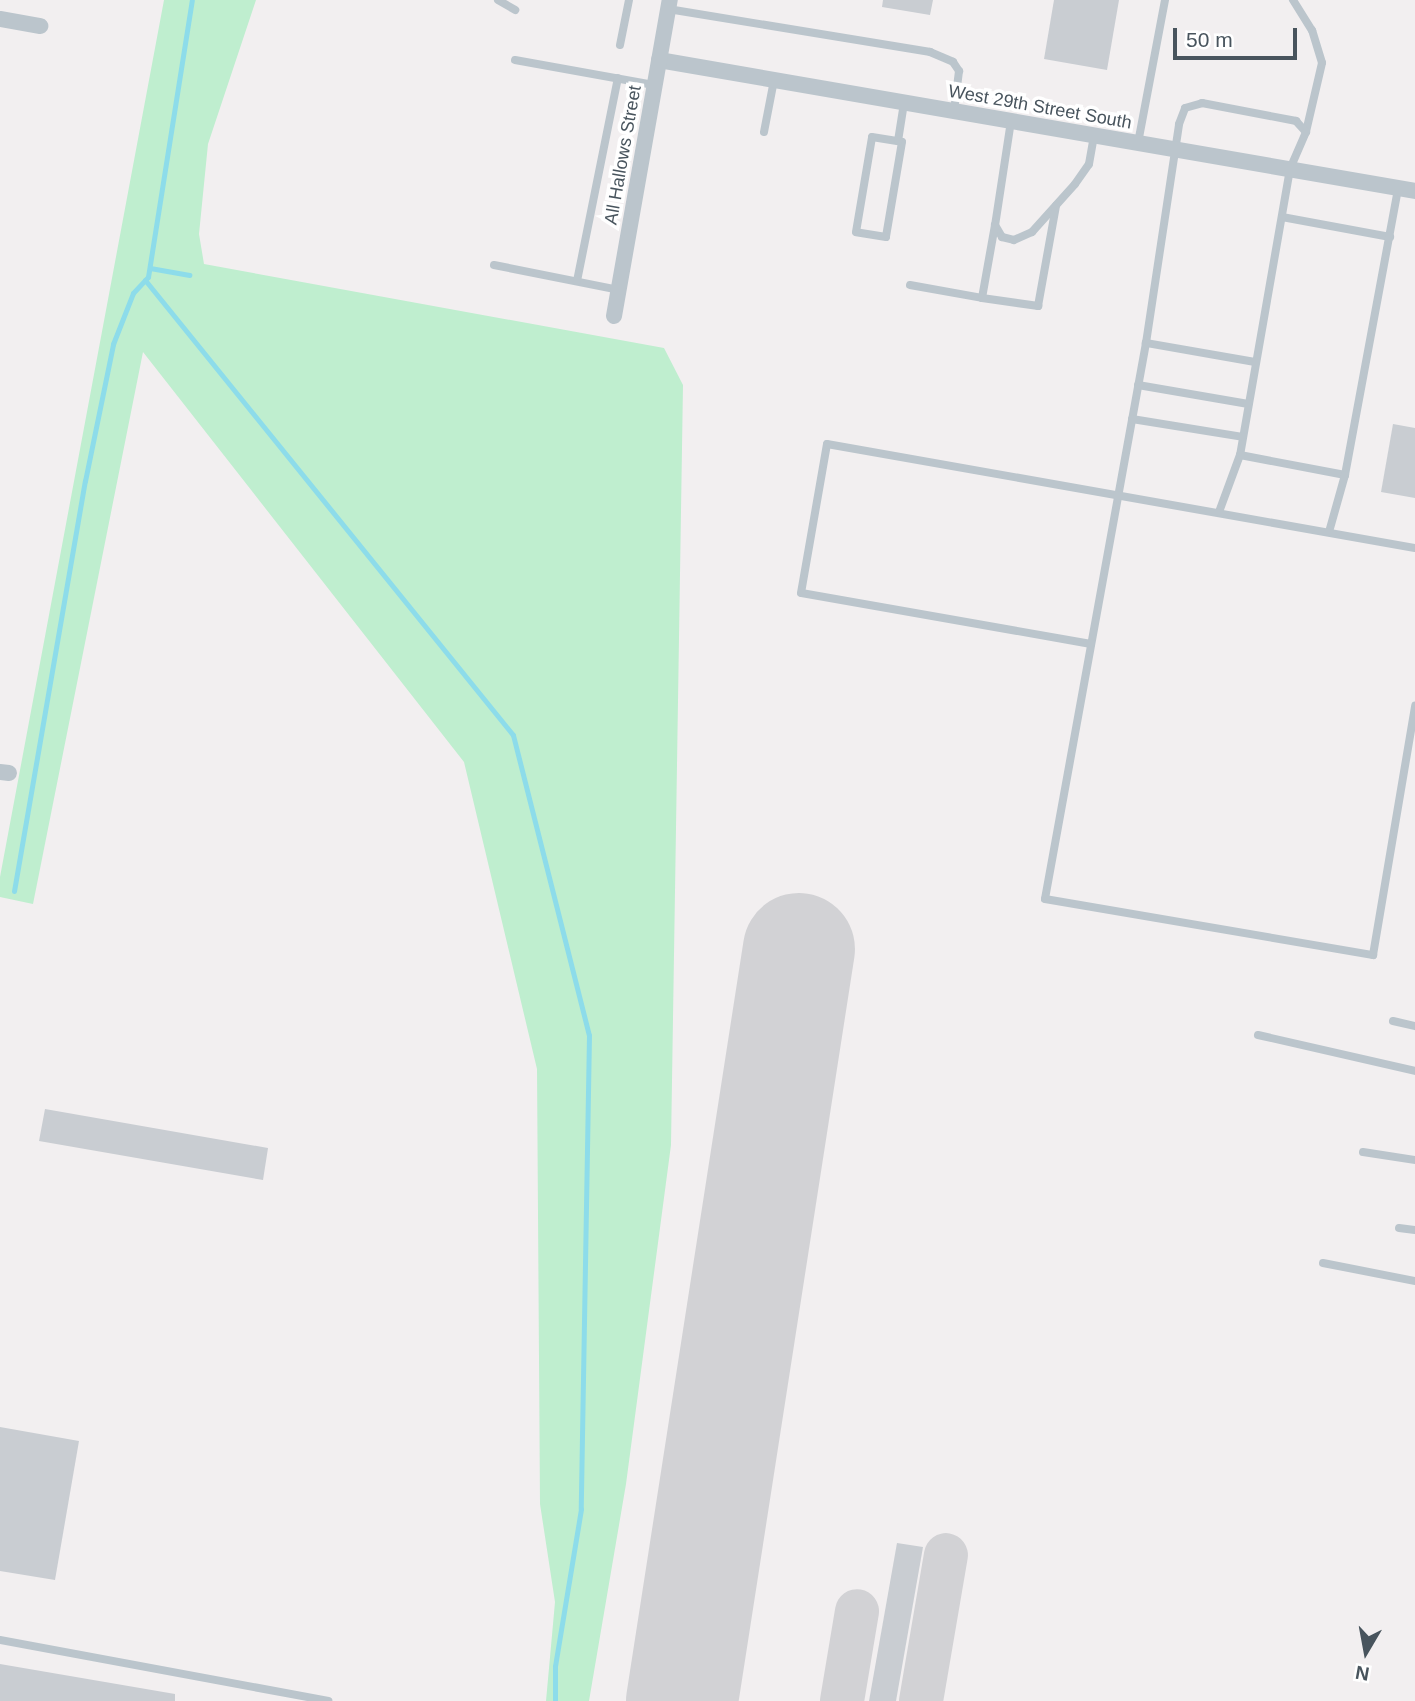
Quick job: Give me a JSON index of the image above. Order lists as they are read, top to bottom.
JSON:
{
  "streets": {
    "street": ["West 29th Street South", "All Hallows Street"]
  },
  "crossings": [
    ["West 29th Street South", "All Hallows Street"]
  ],
  "scale_bar": "50 m",
  "north": "bottom"
}
